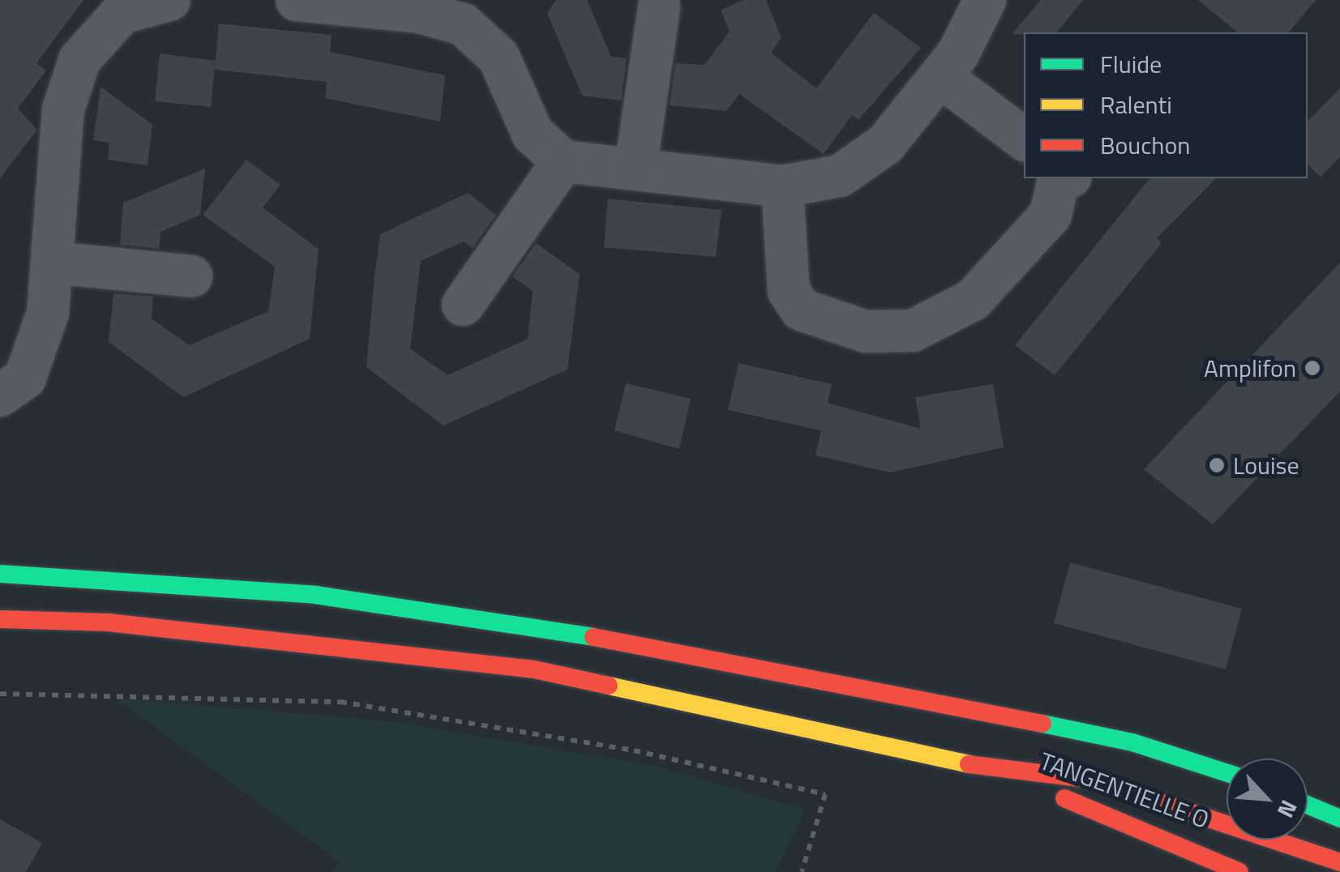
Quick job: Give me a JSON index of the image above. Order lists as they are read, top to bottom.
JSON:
{
  "streets": {
    "main road": ["TANGENTIELLE O"]
  },
  "places": ["Amplifon", "Louise"],
  "legend": ["Fluide", "Ralenti", "Bouchon"],
  "north": "bottom right"
}
